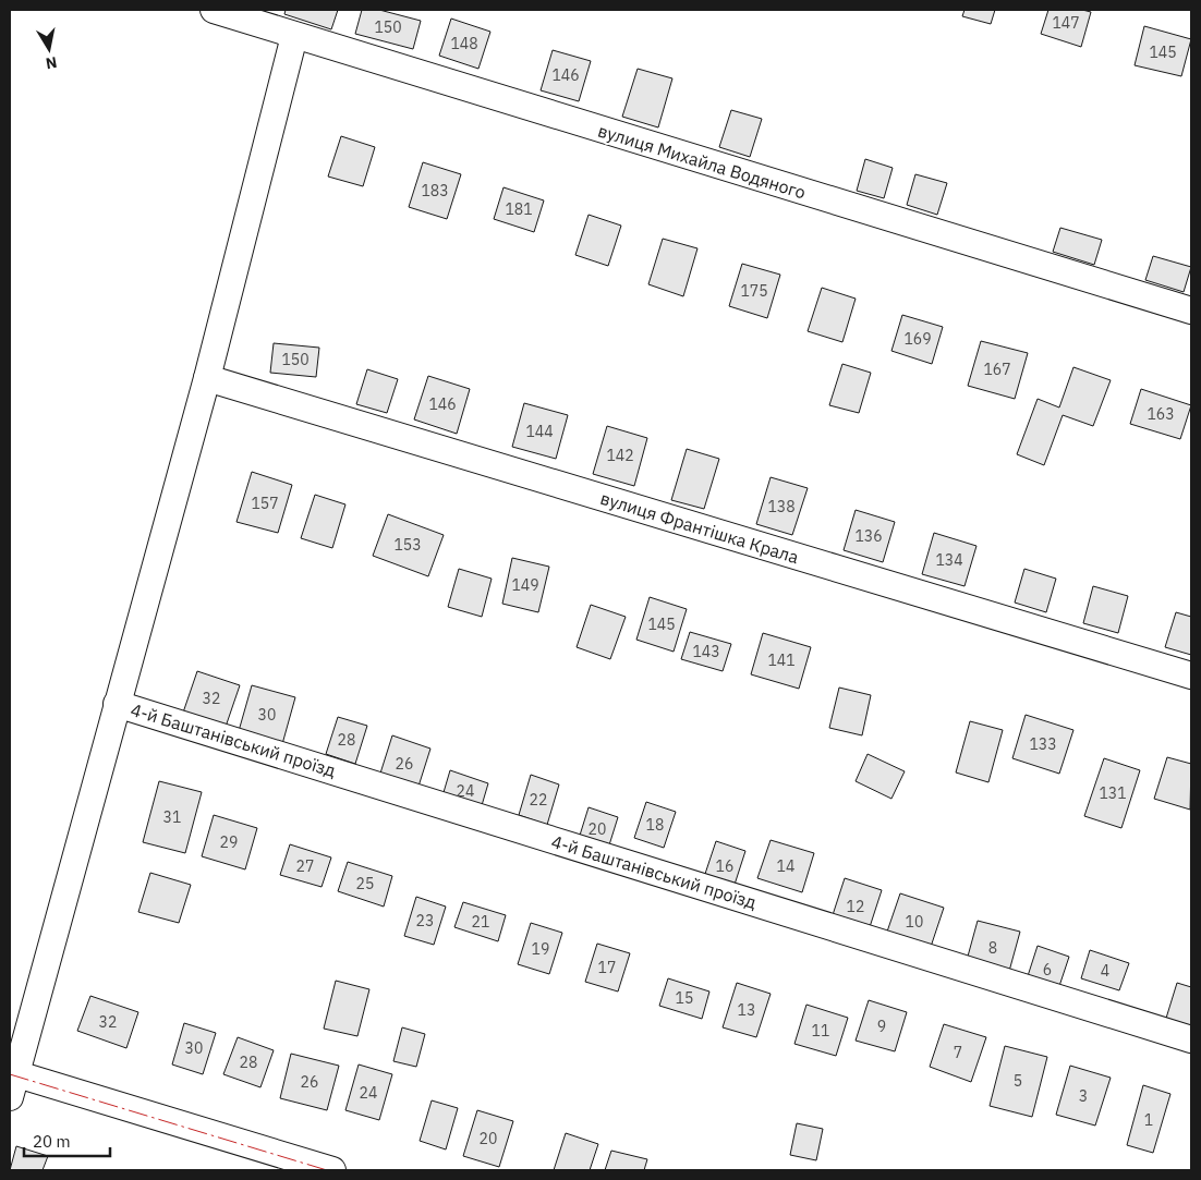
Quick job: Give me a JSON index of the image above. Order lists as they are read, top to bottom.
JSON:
{
  "streets": {
    "street": ["вулиця Михайла Водяного", "вулиця Франтішка Крала", "4-й Баштанівський проїзд"]
  },
  "house_numbers": [
    "147",
    "150",
    "148",
    "145",
    "146",
    "183",
    "181",
    "175",
    "169",
    "150",
    "167",
    "146",
    "163",
    "144",
    "142",
    "157",
    "138",
    "136",
    "153",
    "134",
    "149",
    "145",
    "143",
    "141",
    "32",
    "30",
    "28",
    "133",
    "26",
    "24",
    "131",
    "22",
    "31",
    "18",
    "20",
    "29",
    "27",
    "16",
    "14",
    "25",
    "12",
    "23",
    "21",
    "10",
    "8",
    "19",
    "17",
    "6",
    "4",
    "15",
    "13",
    "32",
    "9",
    "11",
    "30",
    "7",
    "28",
    "5",
    "26",
    "24",
    "3",
    "1",
    "20"
  ],
  "scale_bar": "20 m",
  "north": "bottom"
}
